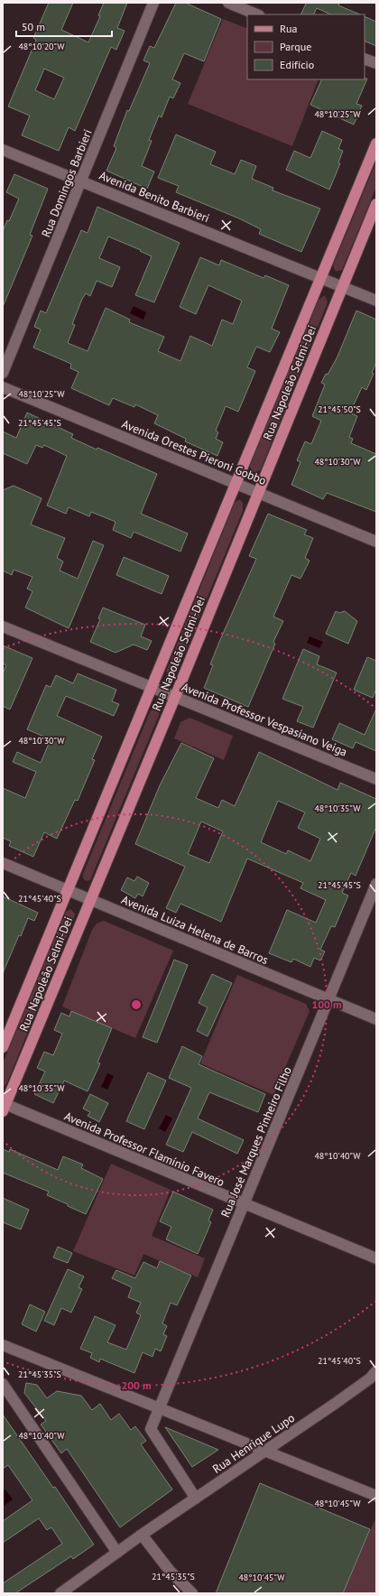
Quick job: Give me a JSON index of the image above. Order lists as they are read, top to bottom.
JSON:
{
  "streets": {
    "main road": ["Rua Napoleão Selmi-Dei"],
    "street": [
      "Rua Domingos Barbieri",
      "Avenida Benito Barbieri",
      "Avenida Orestes Pieroni Gobbo",
      "Avenida Professor Vespasiano Veiga",
      "Avenida Luiza Helena de Barros",
      "Rua José Marques Pinheiro Filho",
      "Avenida Professor Flamínio Favero",
      "Rua Henrique Lupo"
    ]
  },
  "crossings": [
    ["Rua Domingos Barbieri", "Avenida Benito Barbieri"],
    ["Avenida Benito Barbieri", "Rua Napoleão Selmi-Dei"],
    ["Rua Napoleão Selmi-Dei", "Avenida Orestes Pieroni Gobbo"],
    ["Rua Napoleão Selmi-Dei", "Avenida Professor Vespasiano Veiga"],
    ["Rua Napoleão Selmi-Dei", "Avenida Luiza Helena de Barros"],
    ["Rua Napoleão Selmi-Dei", "Avenida Professor Flamínio Favero"],
    ["Avenida Luiza Helena de Barros", "Rua José Marques Pinheiro Filho"],
    ["Rua José Marques Pinheiro Filho", "Avenida Professor Flamínio Favero"],
    ["Rua José Marques Pinheiro Filho", "Rua Henrique Lupo"]
  ],
  "legend": ["Rua", "Parque", "Edifício"],
  "scale_bar": "50 m",
  "coordinates": [
    "48°10'20\"W",
    "48°10'25\"W",
    "21°45'50\"S",
    "21°45'45\"S",
    "48°10'30\"W",
    "48°10'35\"W",
    "21°45'40\"S",
    "48°10'40\"W",
    "21°45'35\"S",
    "48°10'45\"W"
  ],
  "rings": ["100 m", "200 m"]
}
